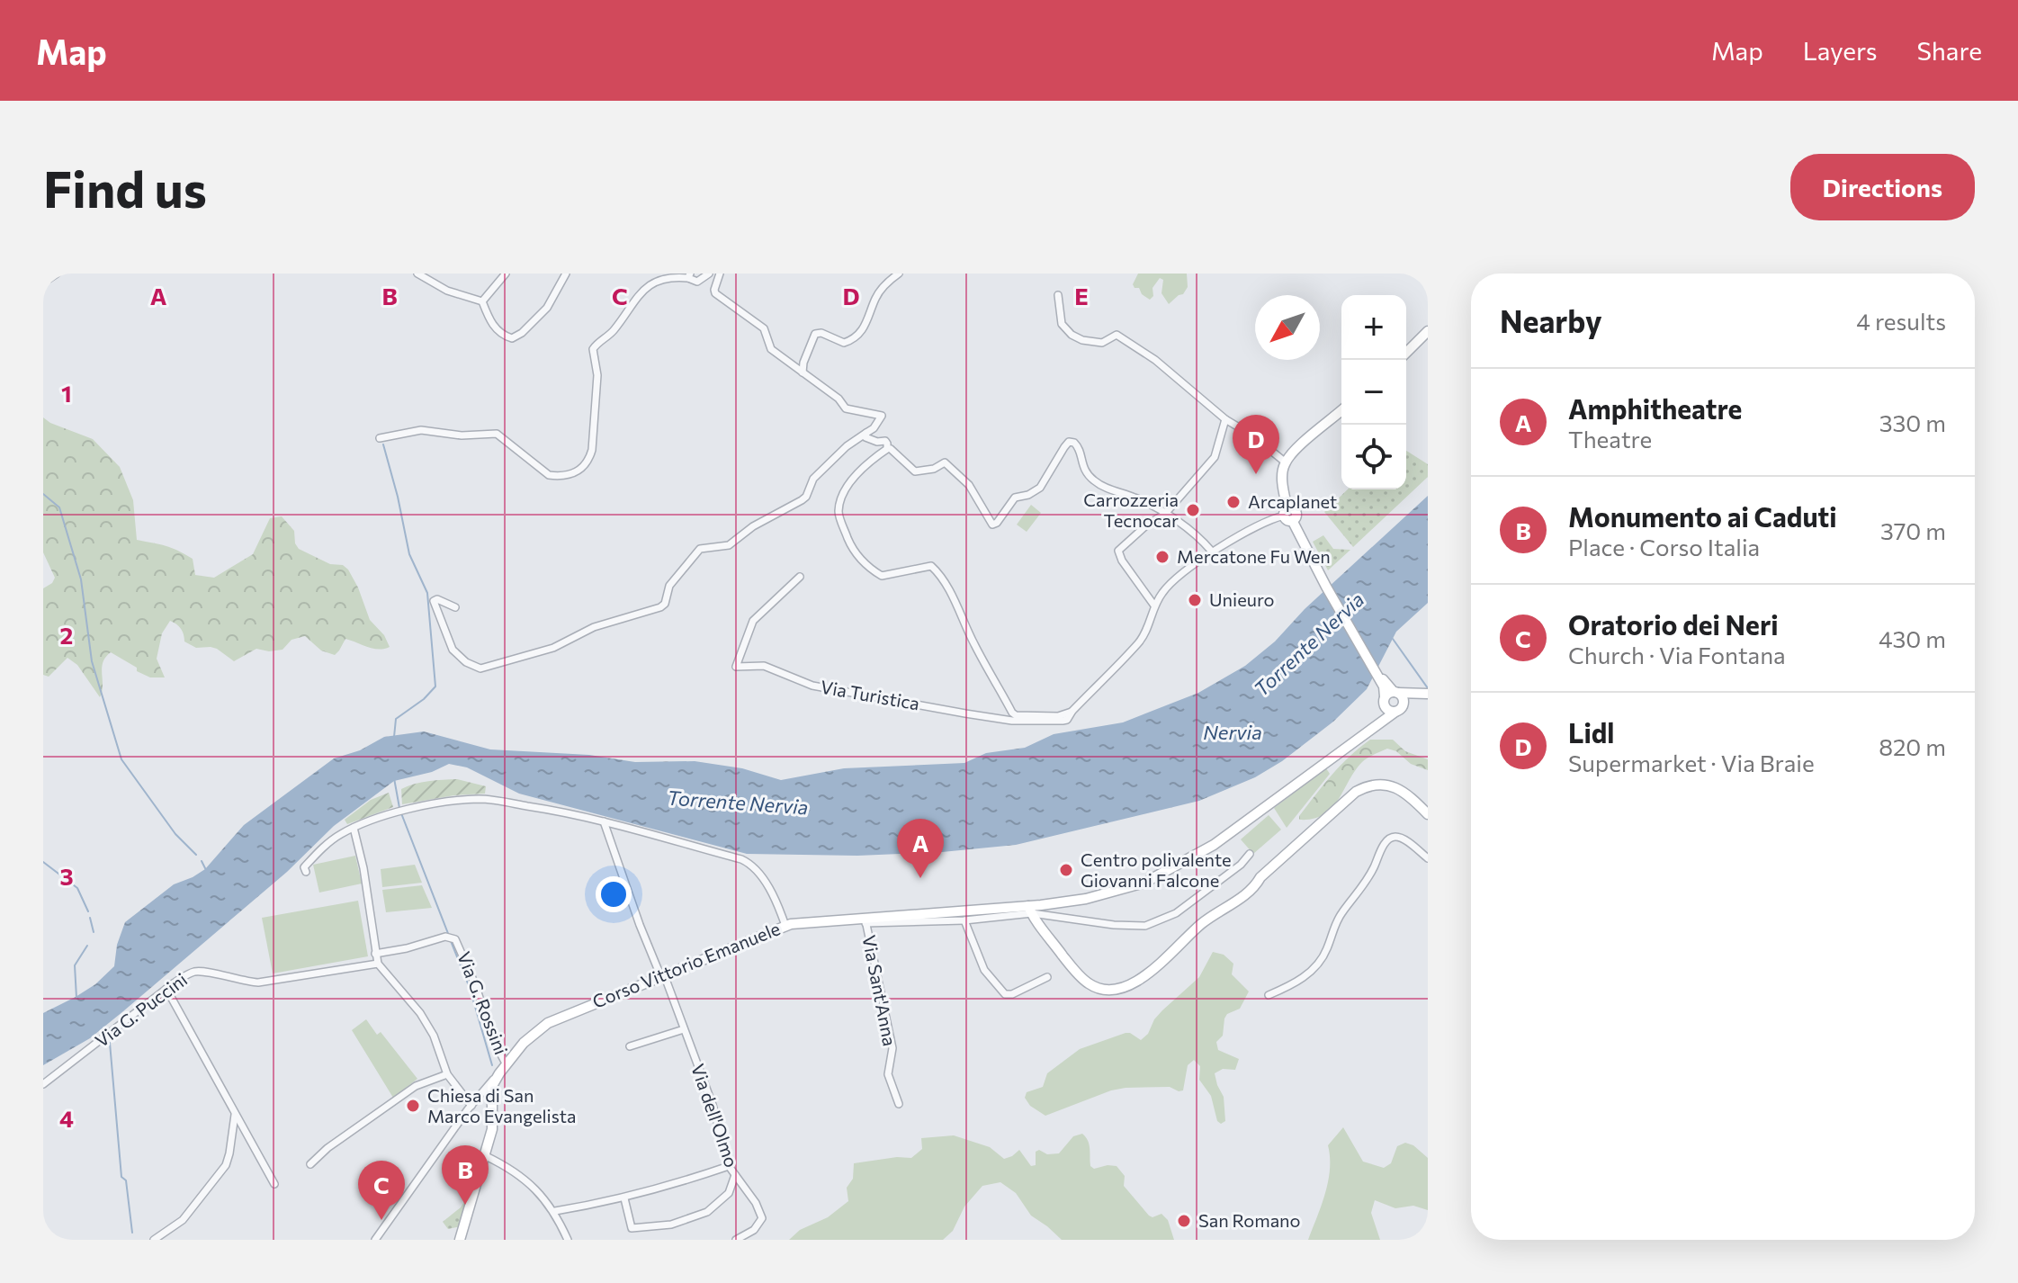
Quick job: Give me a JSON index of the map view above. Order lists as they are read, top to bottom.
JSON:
{
  "streets": {
    "main road": ["Corso Vittorio Emanuele"],
    "street": [
      "Via Turistica",
      "Via Sant'Anna",
      "Via G. Rossini",
      "Via G. Puccini",
      "Via dell'Olmo"
    ]
  },
  "crossings": [
    ["Corso Vittorio Emanuele", "Via Sant'Anna"],
    ["Corso Vittorio Emanuele", "Via G. Rossini"],
    ["Corso Vittorio Emanuele", "Via dell'Olmo"]
  ],
  "water": ["Torrente Nervia", "Nervia"],
  "places": [
    "Arcaplanet",
    "Carrozzeria Tecnocar",
    "Mercatone Fu Wen",
    "Unieuro",
    "Centro polivalente Giovanni Falcone",
    "Chiesa di San Marco Evangelista",
    "San Romano"
  ],
  "north": "bottom left",
  "page": {
    "header": "Map",
    "nav": ["Map", "Layers", "Share"],
    "buttons": "Directions",
    "title": "Find us",
    "heading": ["Nearby", "4 results"],
    "map_buttons": ["+", "−"],
    "list": [
      {
        "mark": "A",
        "name": "Amphitheatre",
        "note": "Theatre",
        "value": "330 m"
      },
      {
        "mark": "B",
        "name": "Monumento ai Caduti",
        "note": "Place · Corso Italia",
        "value": "370 m"
      },
      {
        "mark": "C",
        "name": "Oratorio dei Neri",
        "note": "Church · Via Fontana",
        "value": "430 m"
      },
      {
        "mark": "D",
        "name": "Lidl",
        "note": "Supermarket · Via Braie",
        "value": "820 m"
      }
    ],
    "pins": [
      "D",
      "A",
      "B",
      "C"
    ]
  },
  "grid": {
    "columns": [
      "A",
      "B",
      "C",
      "D",
      "E"
    ],
    "rows": [
      "1",
      "2",
      "3",
      "4"
    ]
  }
}
